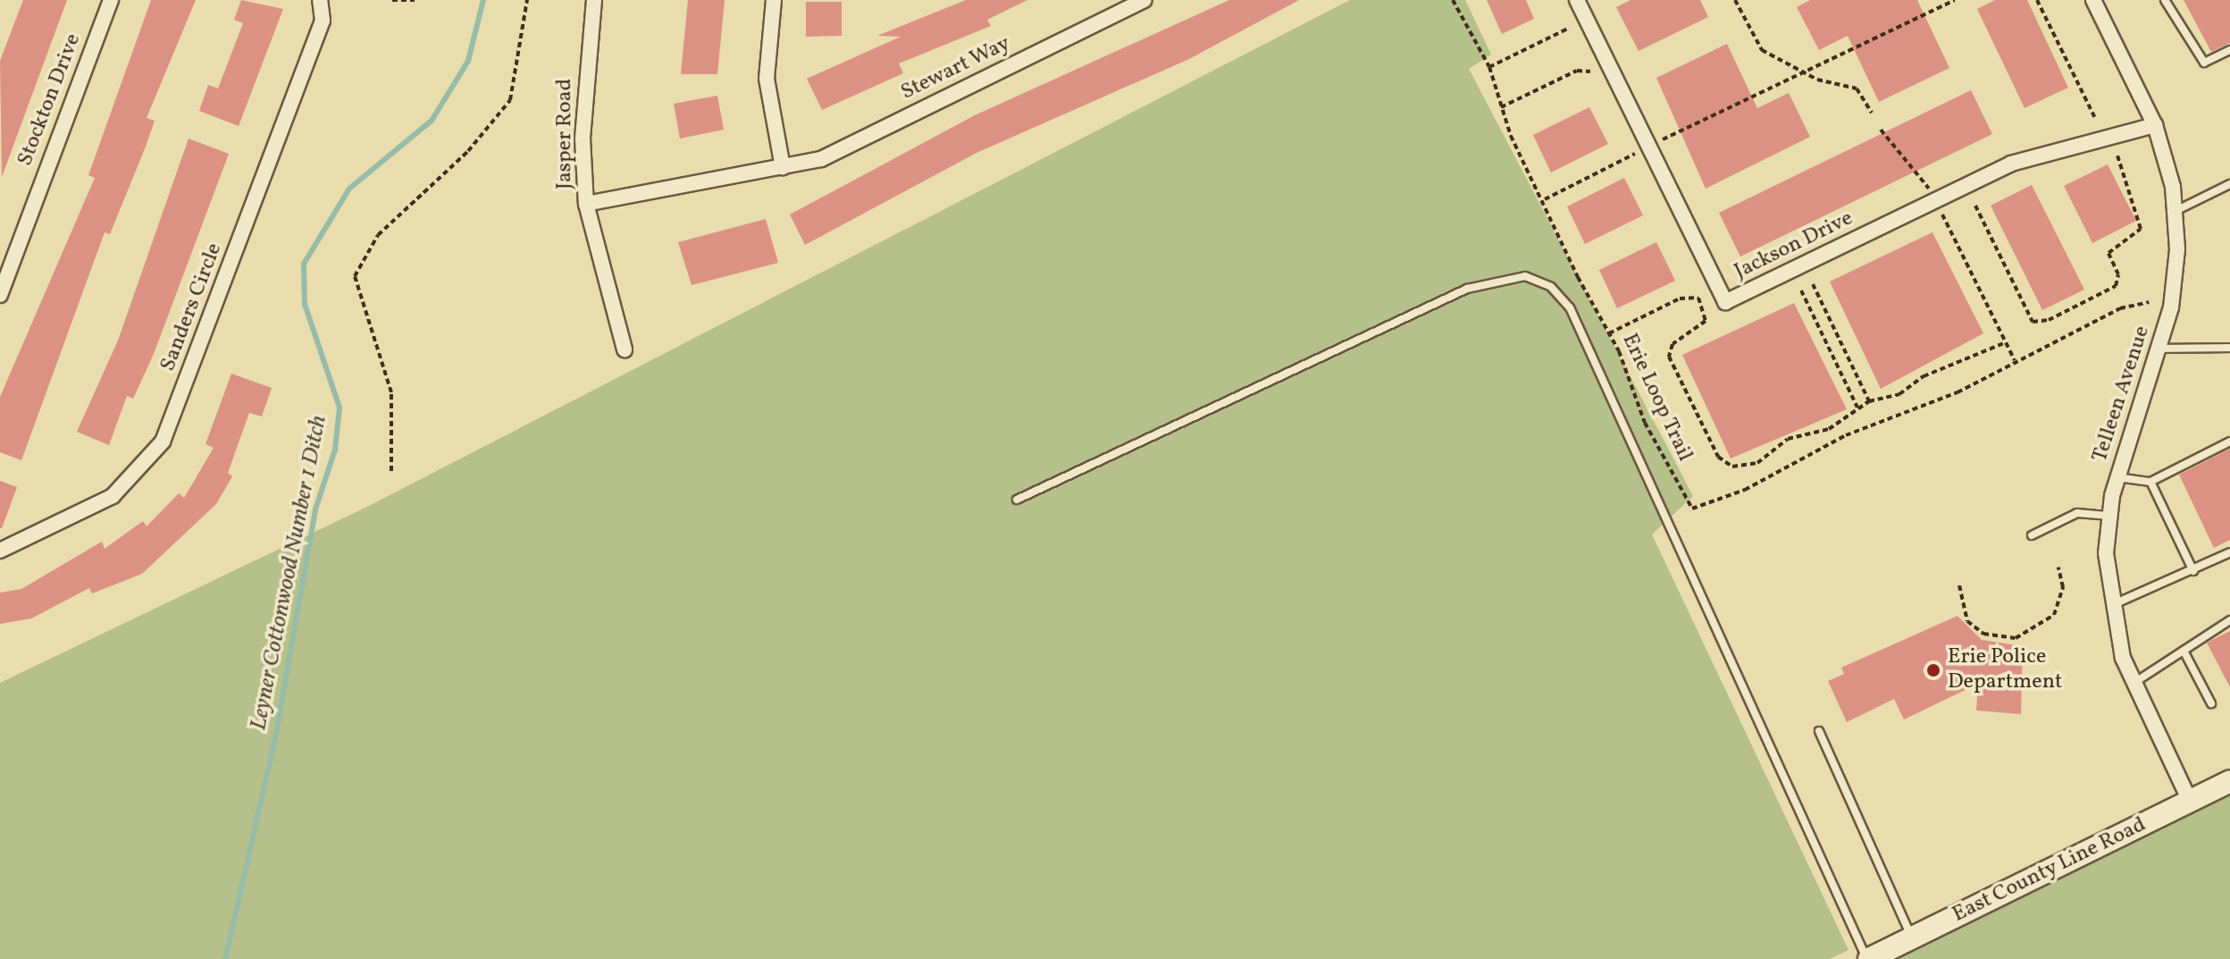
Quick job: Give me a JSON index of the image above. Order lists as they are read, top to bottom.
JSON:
{
  "streets": {
    "main road": ["East County Line Road"],
    "street": [
      "Stewart Way",
      "Stockton Drive",
      "Jasper Road",
      "Jackson Drive",
      "Sanders Circle",
      "Telleen Avenue"
    ],
    "path": ["Erie Loop Trail"]
  },
  "crossings": [
    ["Stewart Way", "Jasper Road"],
    ["Jackson Drive", "Telleen Avenue"],
    ["Telleen Avenue", "East County Line Road"]
  ],
  "water": ["Leyner Cottonwood Number 1 Ditch"],
  "places": ["Erie Police Department"]
}
